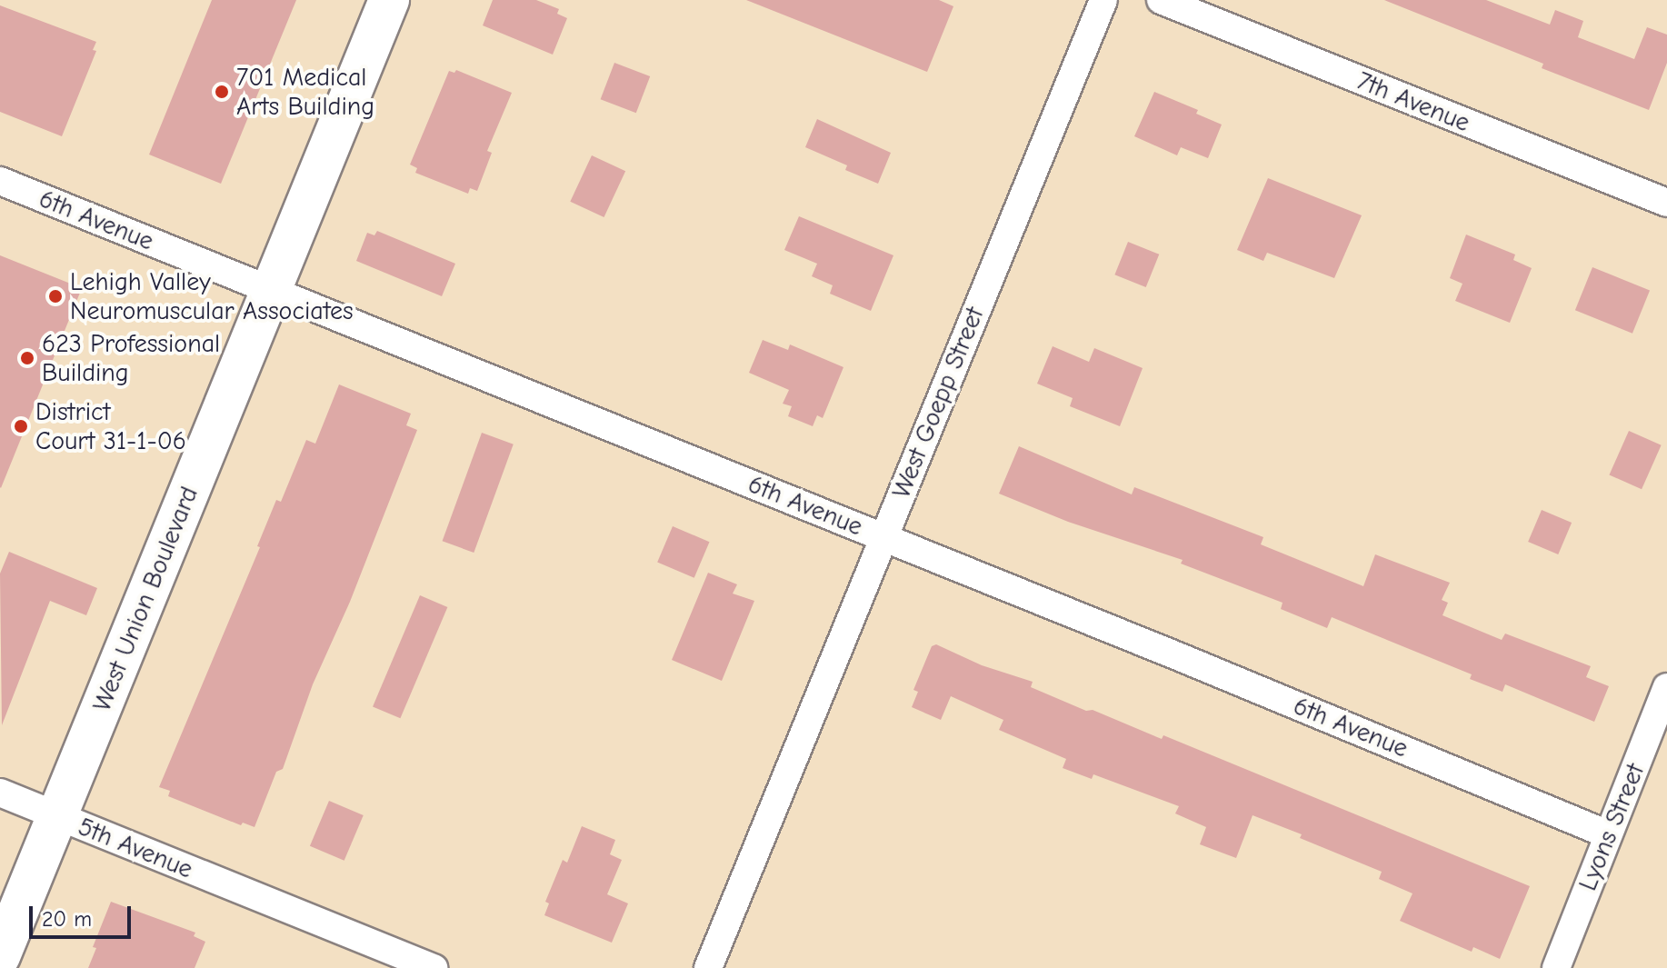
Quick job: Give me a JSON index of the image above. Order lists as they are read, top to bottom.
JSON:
{
  "streets": {
    "main road": ["West Union Boulevard"],
    "street": [
      "7th Avenue",
      "6th Avenue",
      "West Goepp Street",
      "Lyons Street",
      "5th Avenue"
    ]
  },
  "crossings": [
    ["6th Avenue", "West Goepp Street"],
    ["6th Avenue", "West Union Boulevard"],
    ["6th Avenue", "Lyons Street"],
    ["West Union Boulevard", "5th Avenue"]
  ],
  "places": [
    "701 Medical Arts Building",
    "Lehigh Valley Neuromuscular Associates",
    "623 Professional Building",
    "District Court 31-1-06"
  ],
  "scale_bar": "20 m"
}
